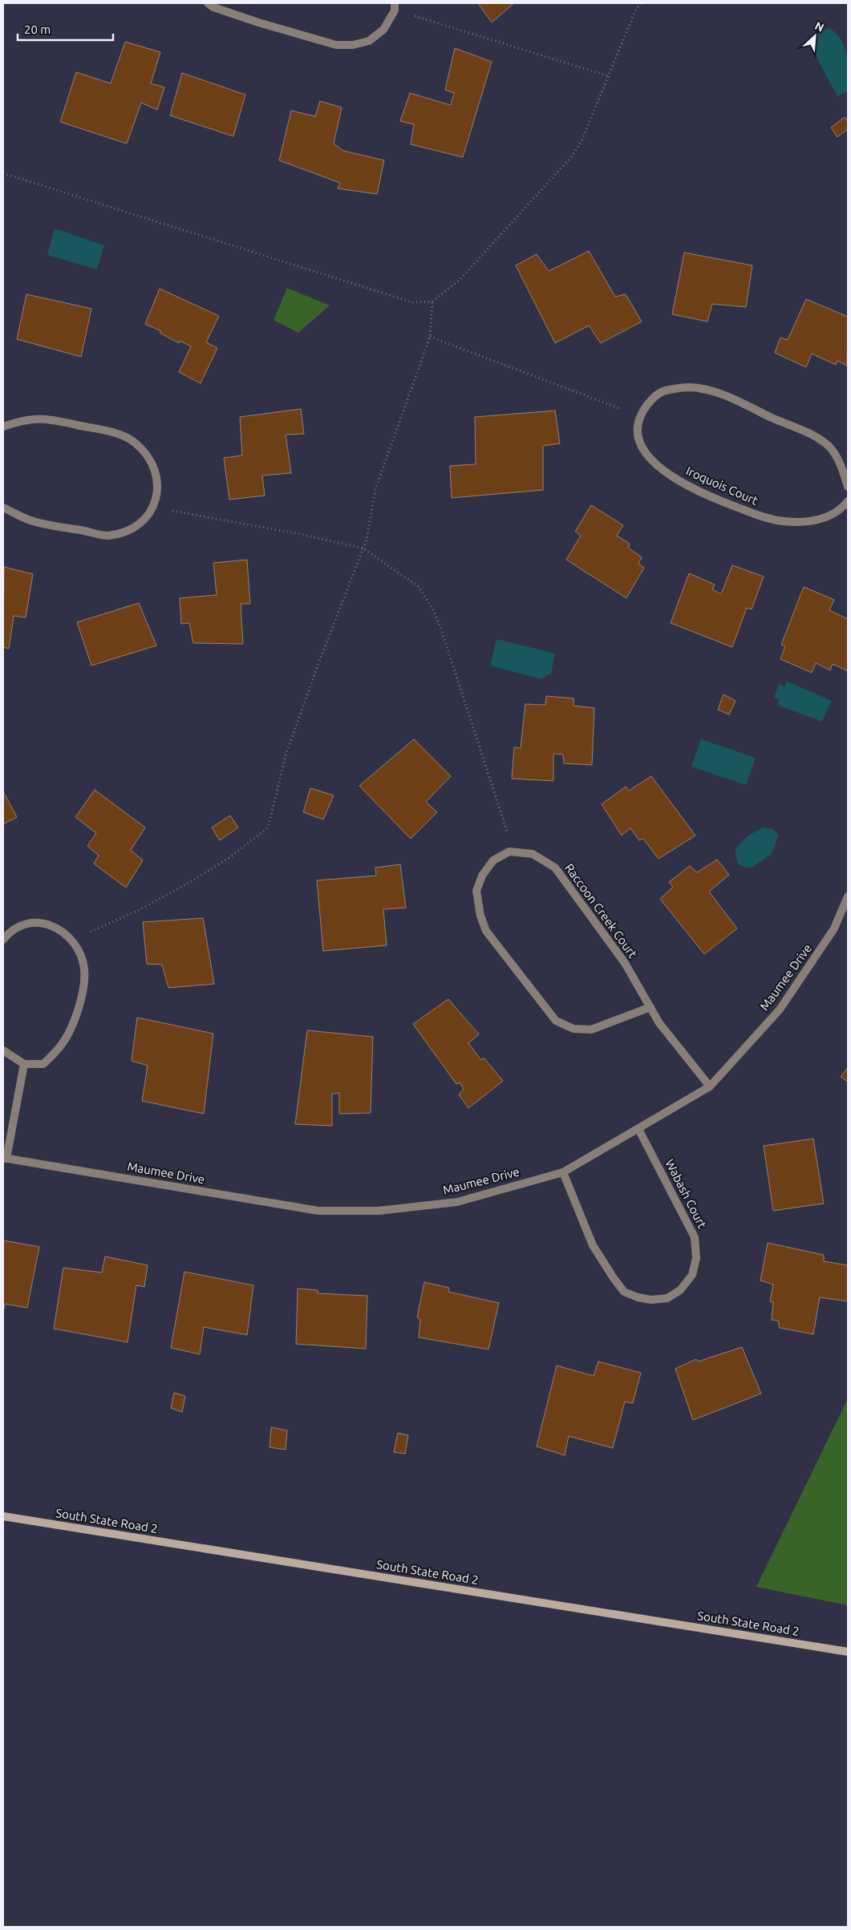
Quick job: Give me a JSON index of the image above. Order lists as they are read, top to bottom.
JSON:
{
  "streets": {
    "main road": ["South State Road 2"],
    "street": [
      "Iroquois Court",
      "Raccoon Creek Court",
      "Maumee Drive",
      "Wabash Court"
    ]
  },
  "crossings": [
    ["Raccoon Creek Court", "Maumee Drive"],
    ["Maumee Drive", "Wabash Court"]
  ],
  "scale_bar": "20 m",
  "north": "top right"
}
